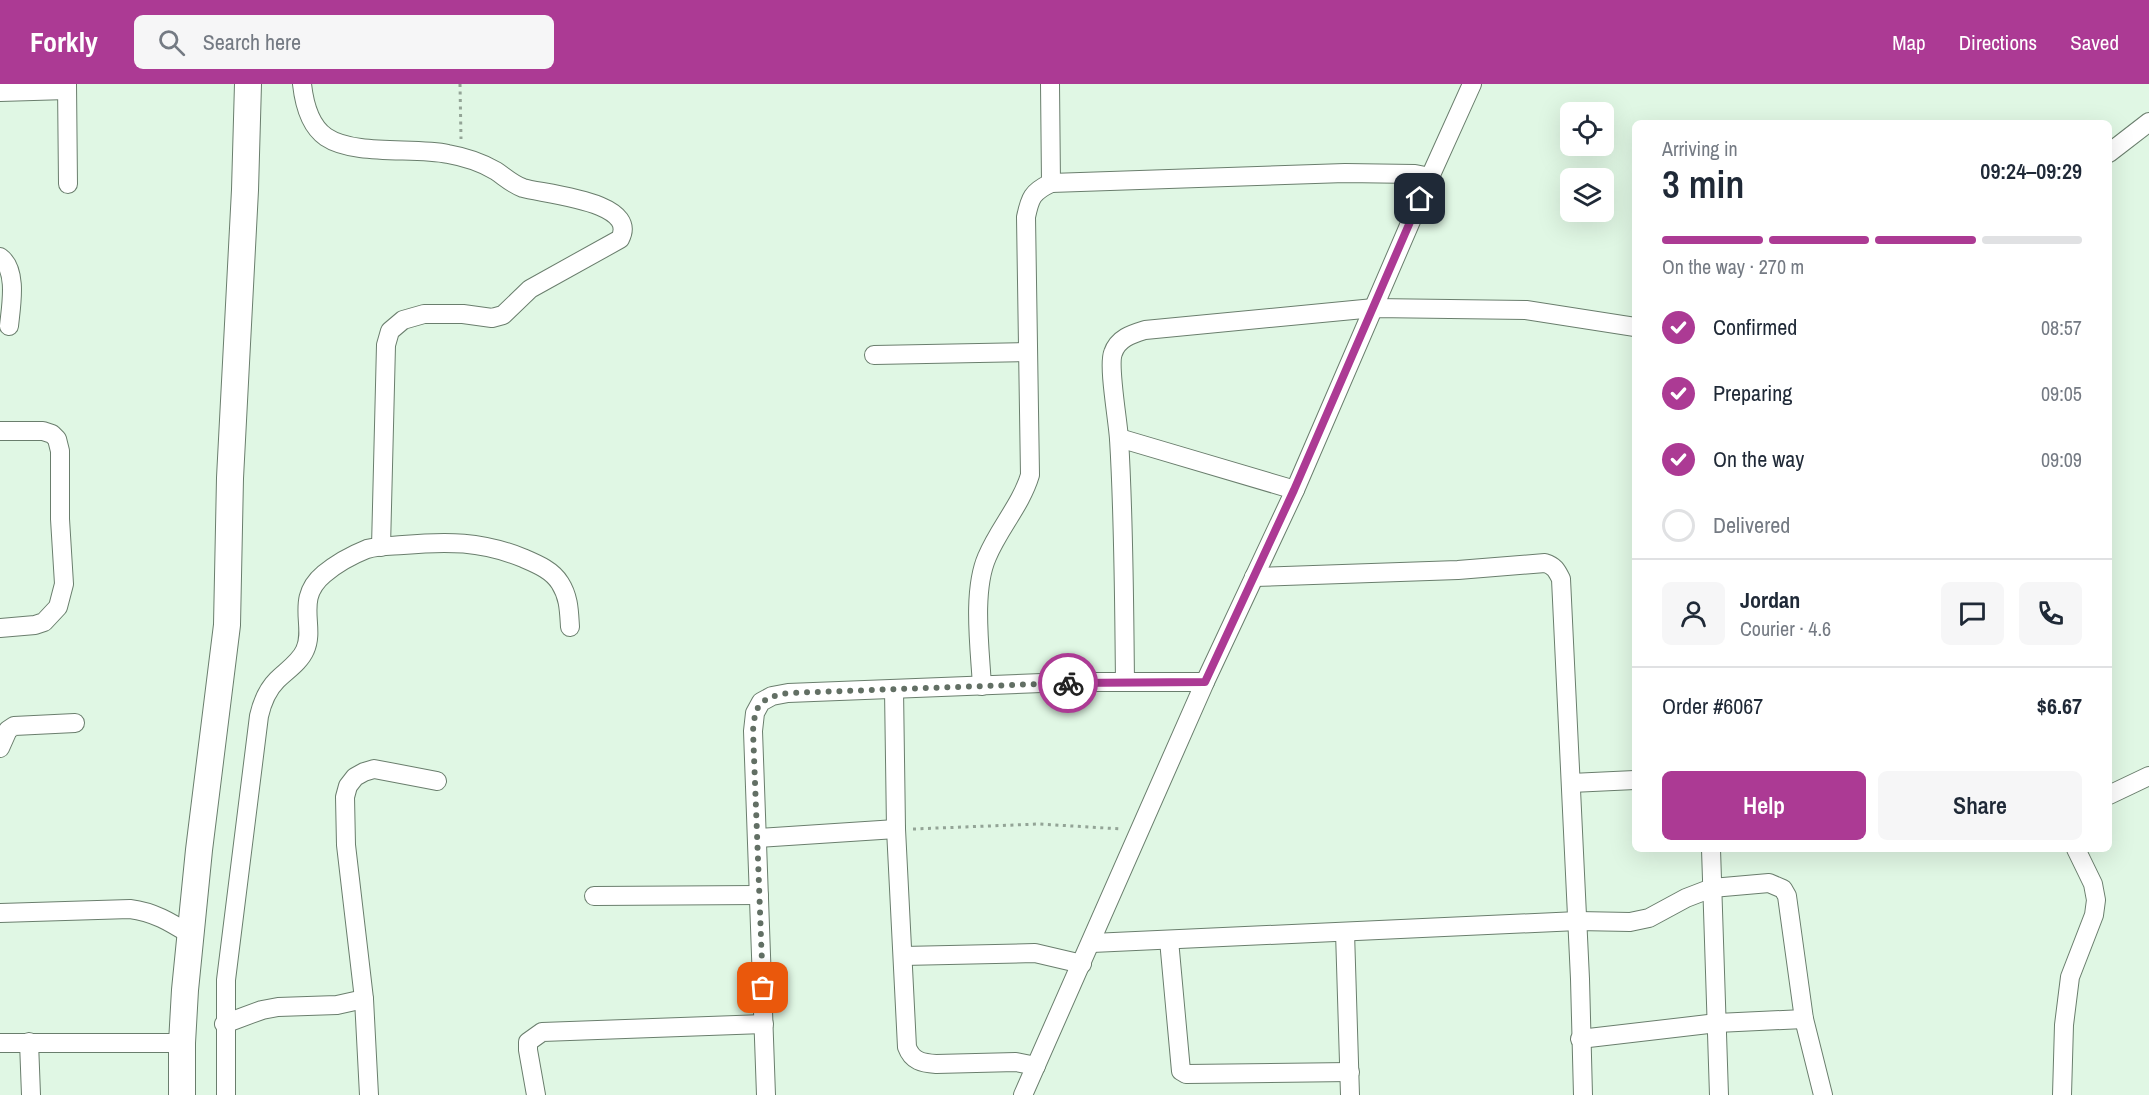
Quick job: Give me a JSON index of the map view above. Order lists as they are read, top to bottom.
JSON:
{
  "page": {
    "header": "Forkly",
    "search": "Search here",
    "nav": ["Map", "Directions", "Saved"],
    "heading": ["3 min", "Arriving in", "09:24–09:29"],
    "panel": [
      "Jordan",
      "Courier · 4.6",
      "Order #6067",
      "$6.67"
    ],
    "bar": "On the way · 270 m",
    "list": [
      ["Confirmed", "08:57"],
      ["Preparing", "09:05"],
      ["On the way", "09:09"],
      "Delivered"
    ],
    "buttons": ["Help", "Share"]
  }
}
